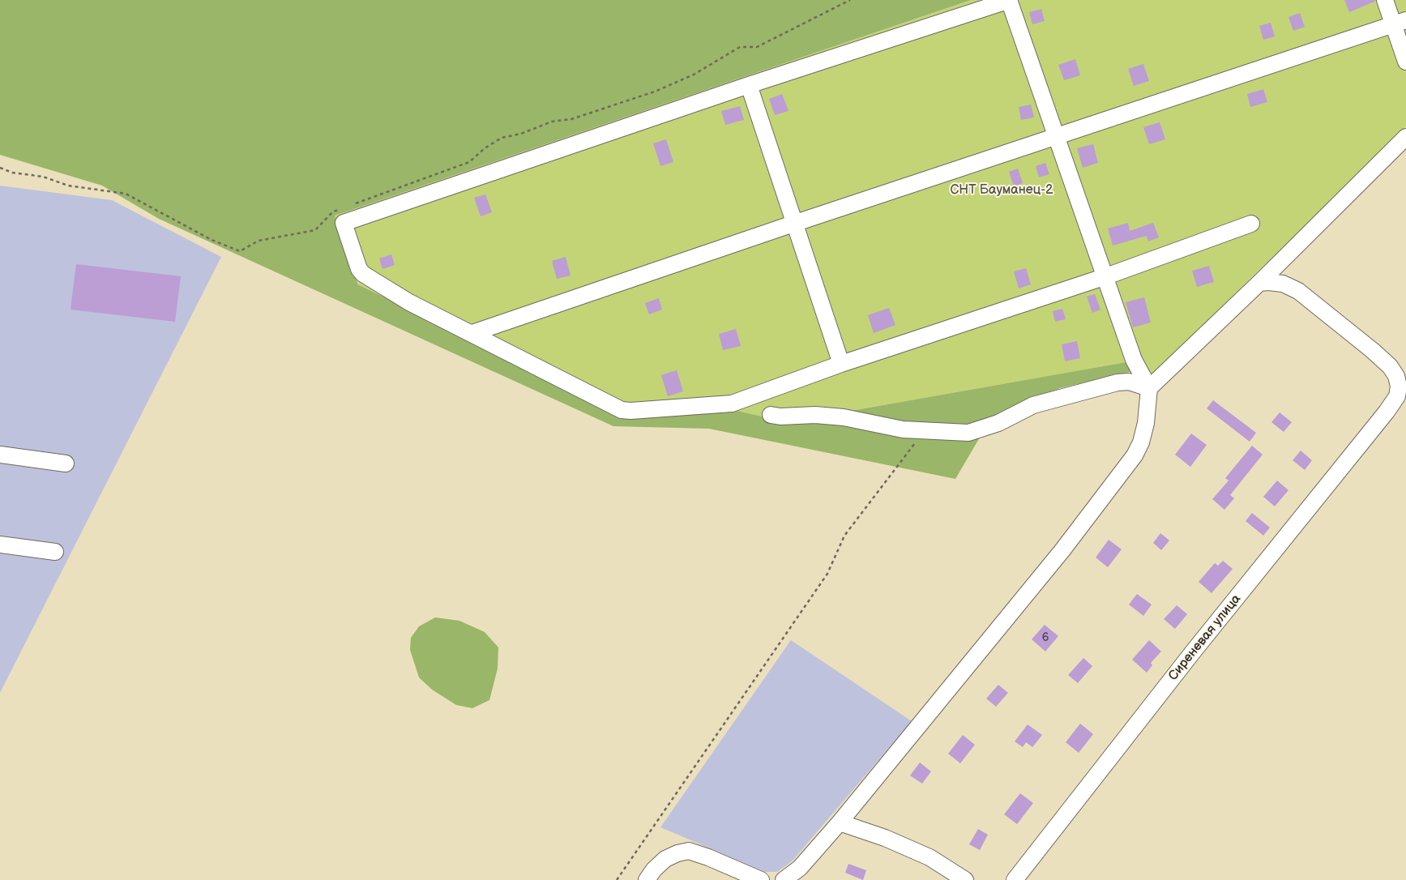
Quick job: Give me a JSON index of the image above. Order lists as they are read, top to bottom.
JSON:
{
  "streets": {
    "street": ["Сиреневая улица"]
  },
  "parks": ["СНТ Бауманец-2"],
  "house_numbers": ["6"]
}
